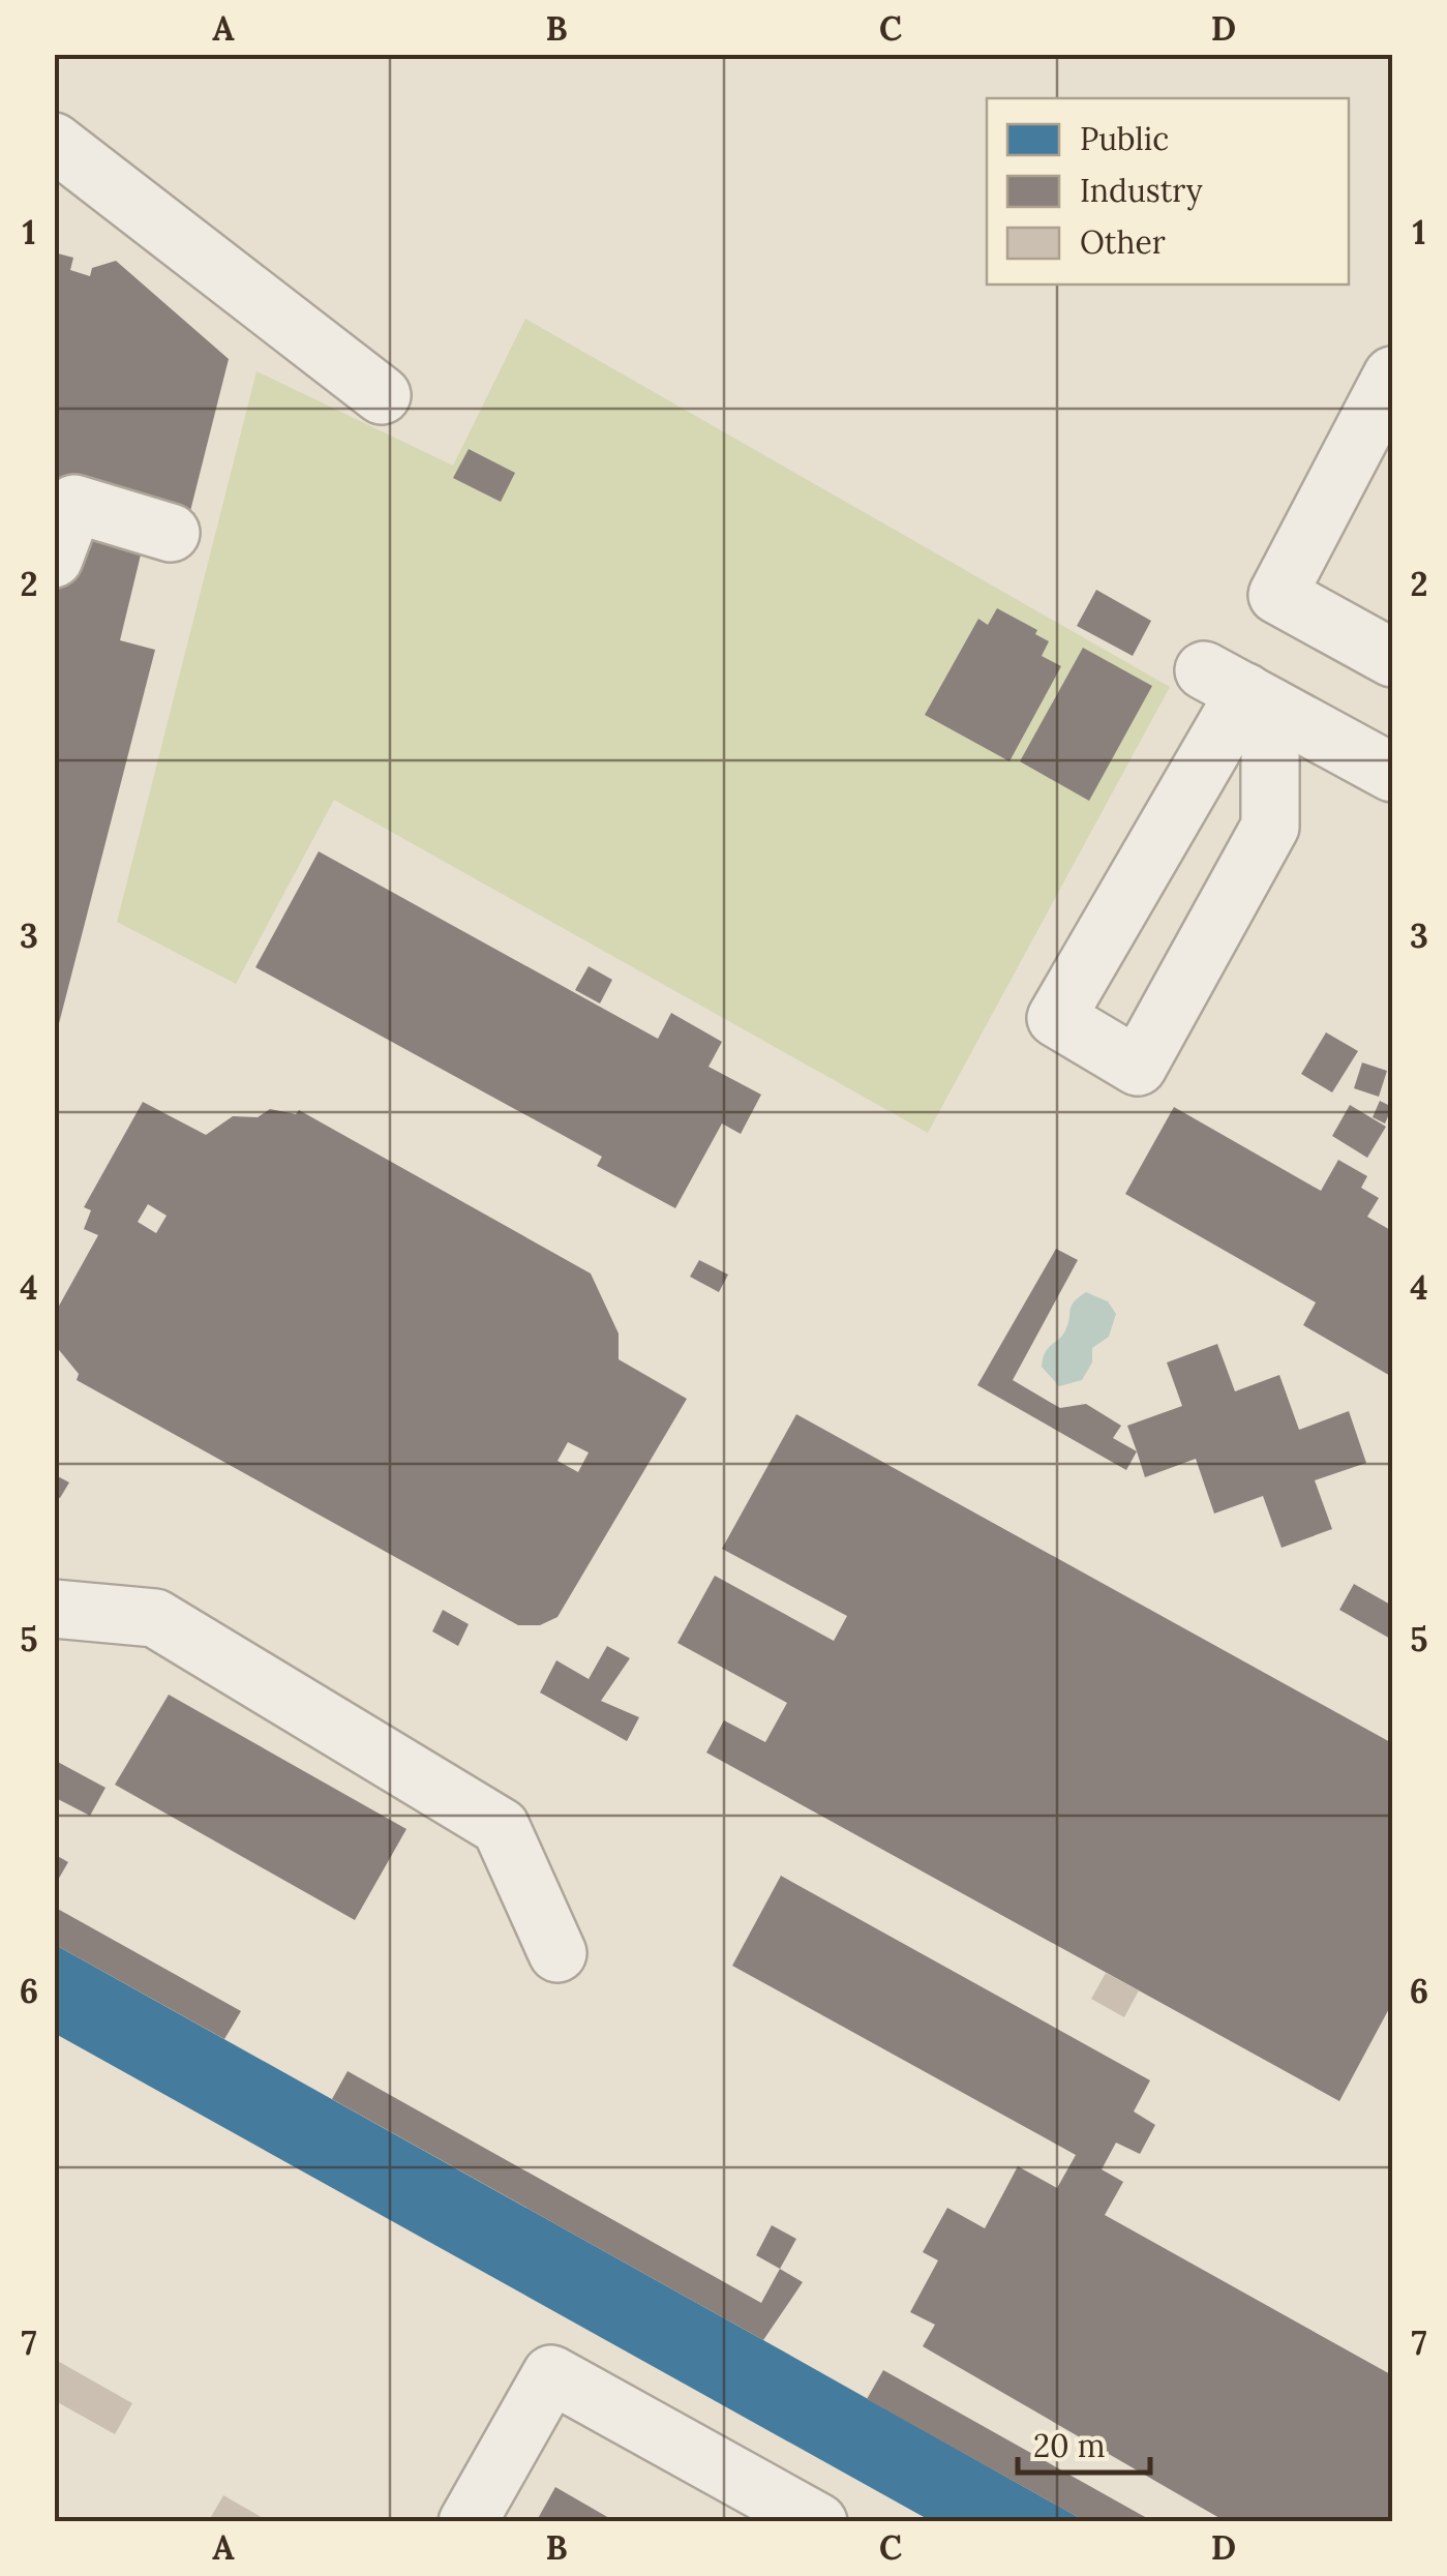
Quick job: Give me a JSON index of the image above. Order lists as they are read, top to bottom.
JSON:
{
  "legend": ["Public", "Industry", "Other"],
  "scale_bar": "20 m",
  "grid": {
    "columns": [
      "A",
      "B",
      "C",
      "D"
    ],
    "rows": [
      "1",
      "2",
      "3",
      "4",
      "5",
      "6",
      "7"
    ]
  }
}
